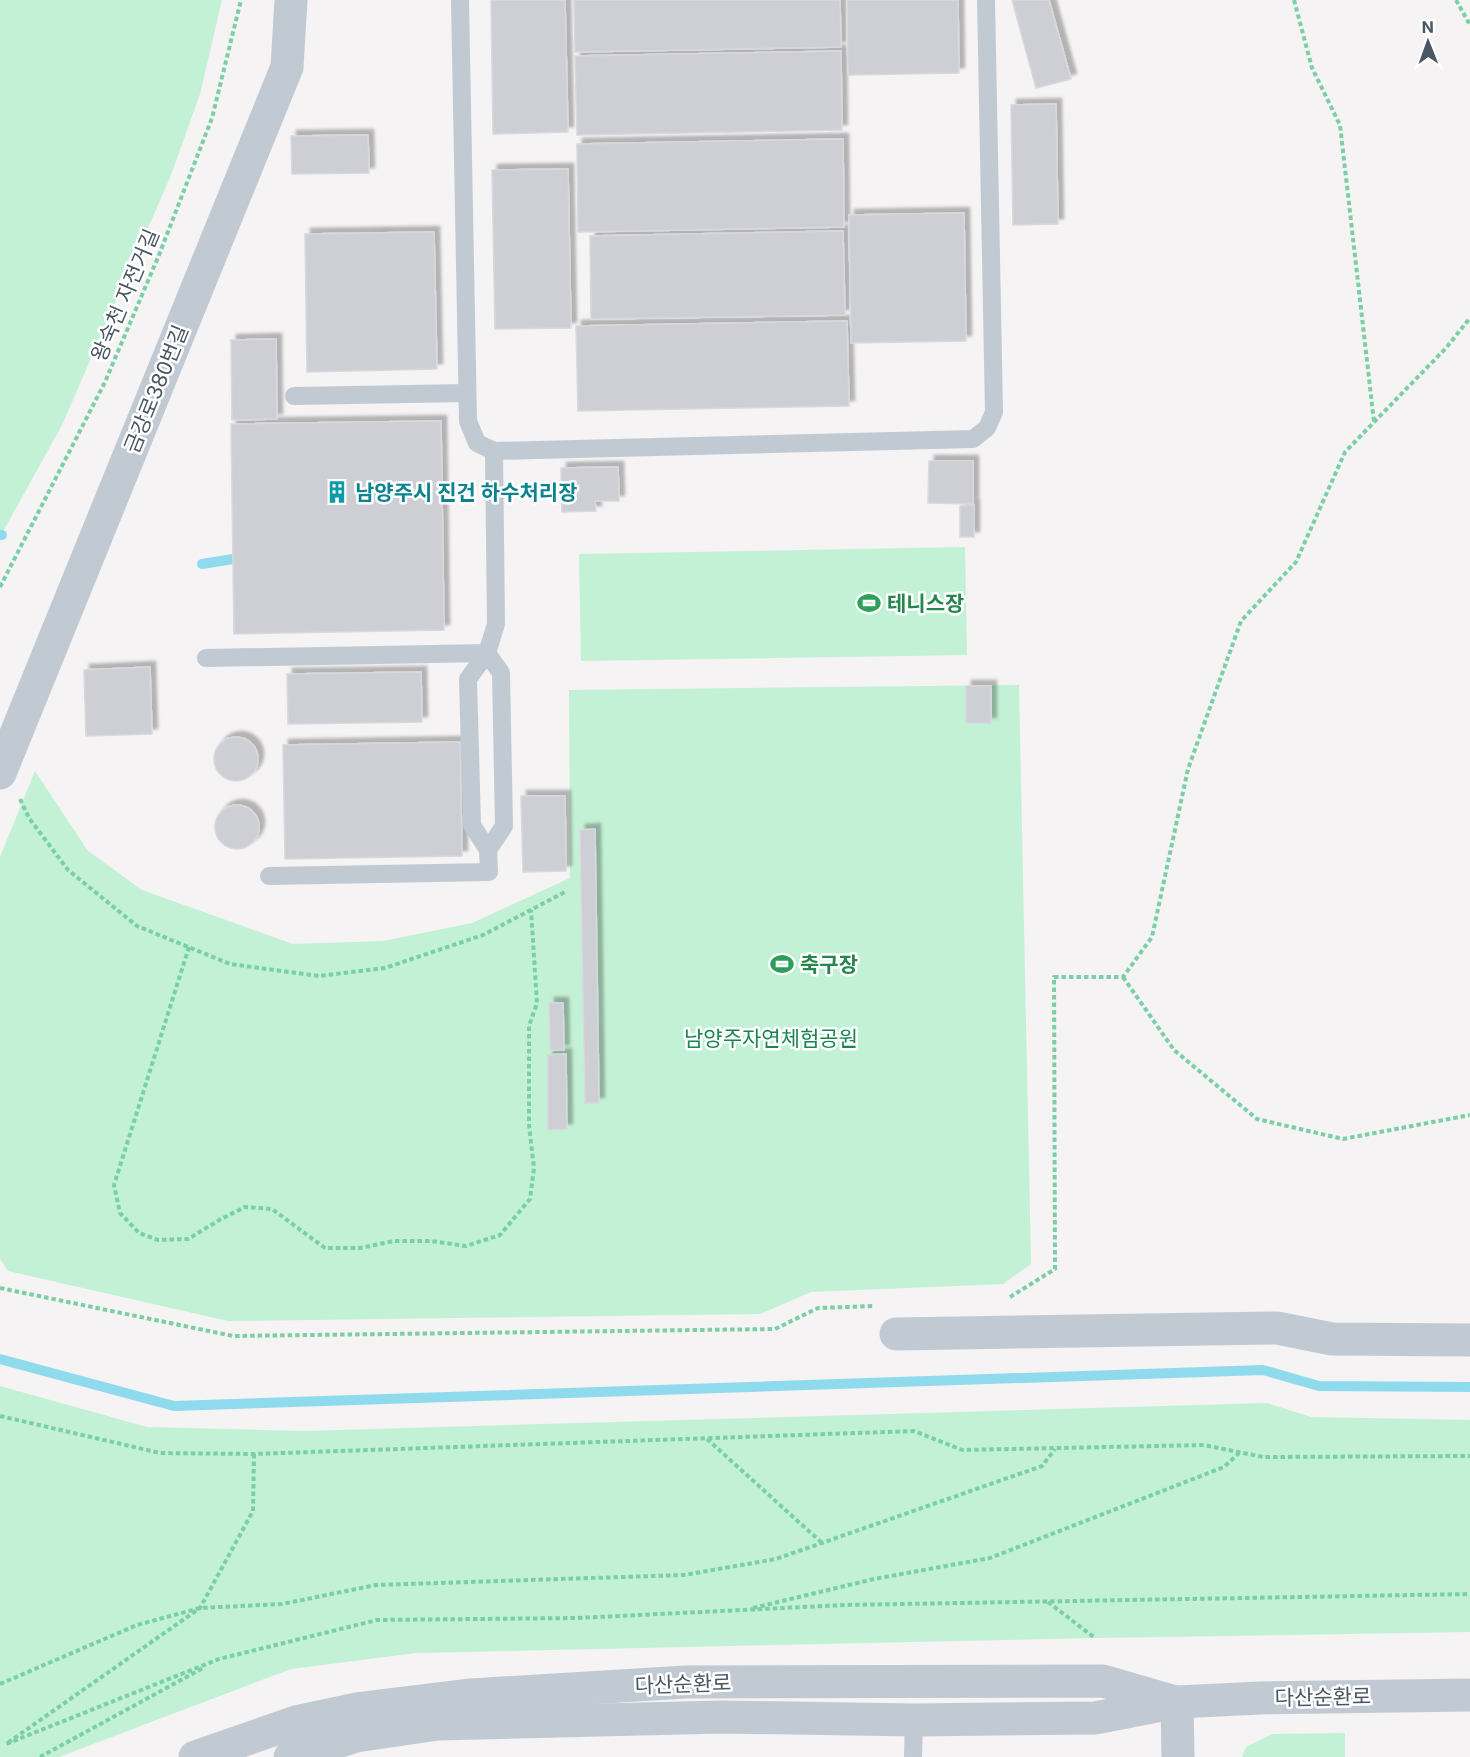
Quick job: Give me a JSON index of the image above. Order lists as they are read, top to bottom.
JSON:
{
  "streets": {
    "street": ["금강로380번길", "다산순환로"],
    "path": ["왕숙천 자전거길"]
  },
  "parks": ["남양주자연체험공원"],
  "places": {
    "building": ["남양주시 진건 하수처리장"],
    "sports": ["테니스장", "축구장"]
  },
  "north": "top"
}
